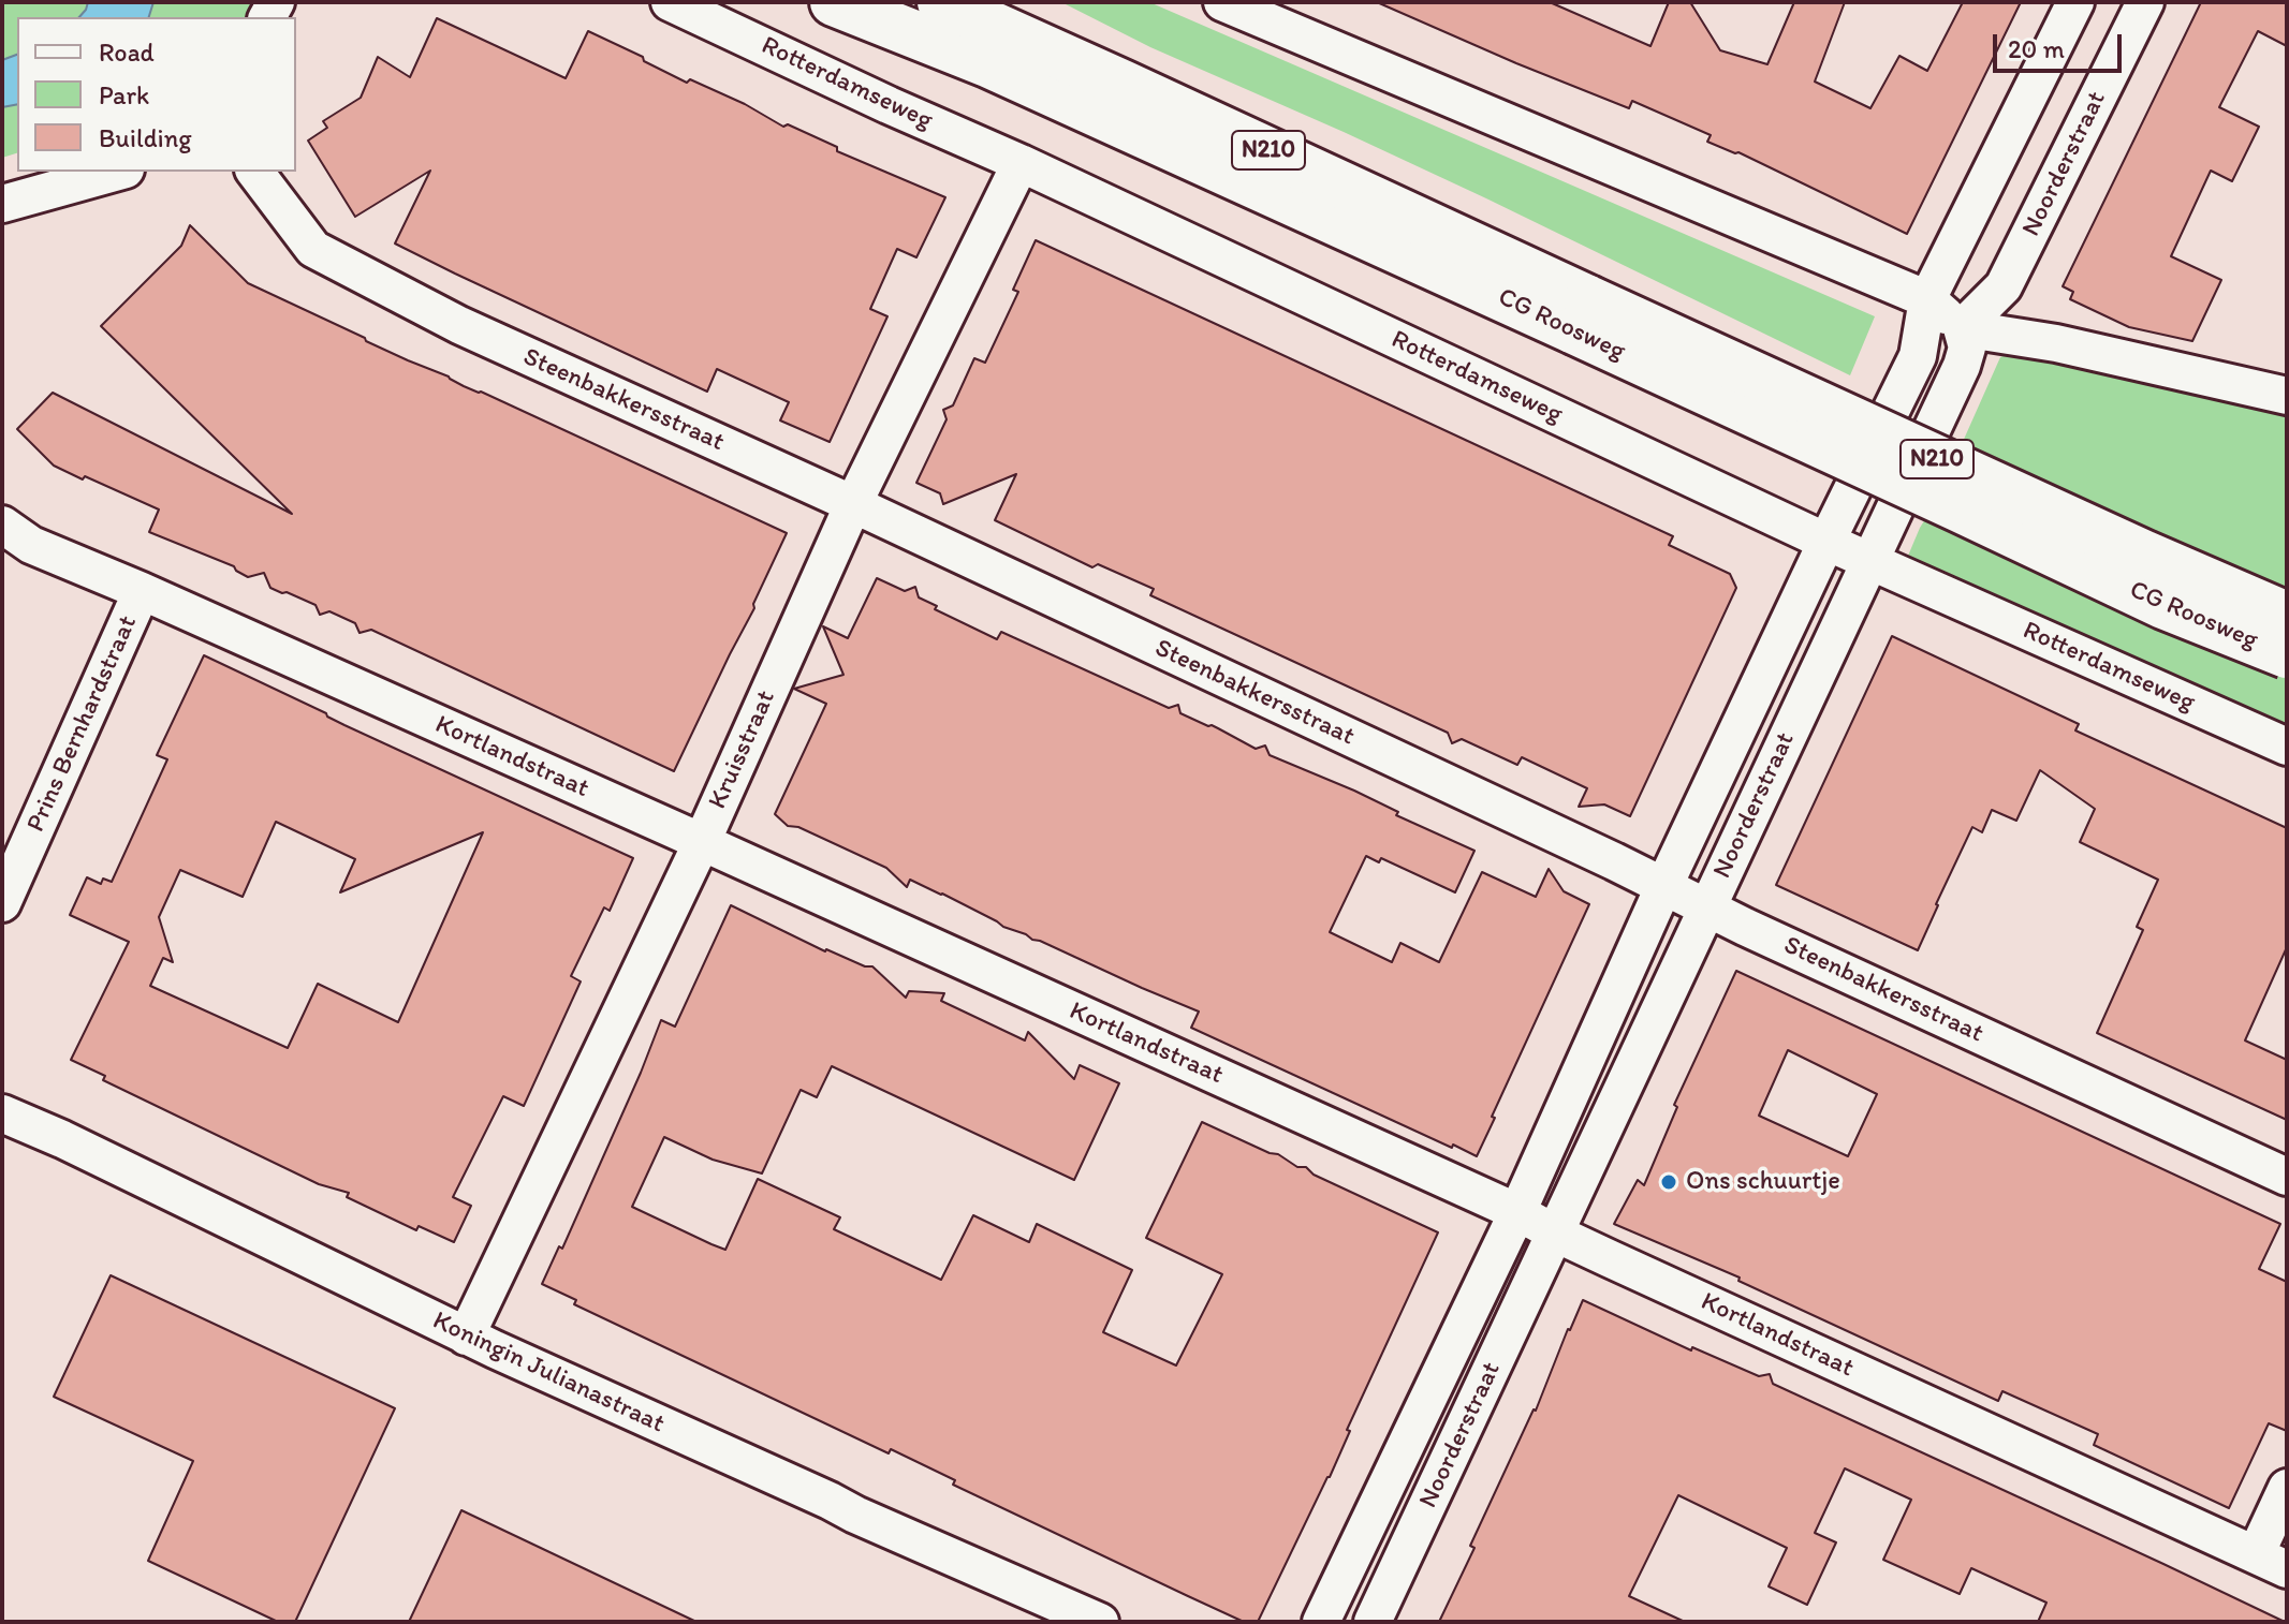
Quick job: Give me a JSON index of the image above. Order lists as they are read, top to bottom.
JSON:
{
  "streets": {
    "street": [
      "Rotterdamseweg",
      "N210",
      "Noorderstraat",
      "CG Roosweg",
      "Steenbakkersstraat",
      "Prins Bernhardstraat",
      "Kruisstraat",
      "Kortlandstraat",
      "Koningin Julianastraat"
    ]
  },
  "crossings": [
    ["Rotterdamseweg", "Noorderstraat"],
    ["Rotterdamseweg", "Kruisstraat"],
    ["Noorderstraat", "Steenbakkersstraat"],
    ["Noorderstraat", "Kortlandstraat"],
    ["Steenbakkersstraat", "Kruisstraat"],
    ["Prins Bernhardstraat", "Kortlandstraat"],
    ["Kruisstraat", "Kortlandstraat"],
    ["Kruisstraat", "Koningin Julianastraat"]
  ],
  "places": ["Ons schuurtje"],
  "legend": ["Road", "Park", "Building"],
  "scale_bar": "20 m"
}
